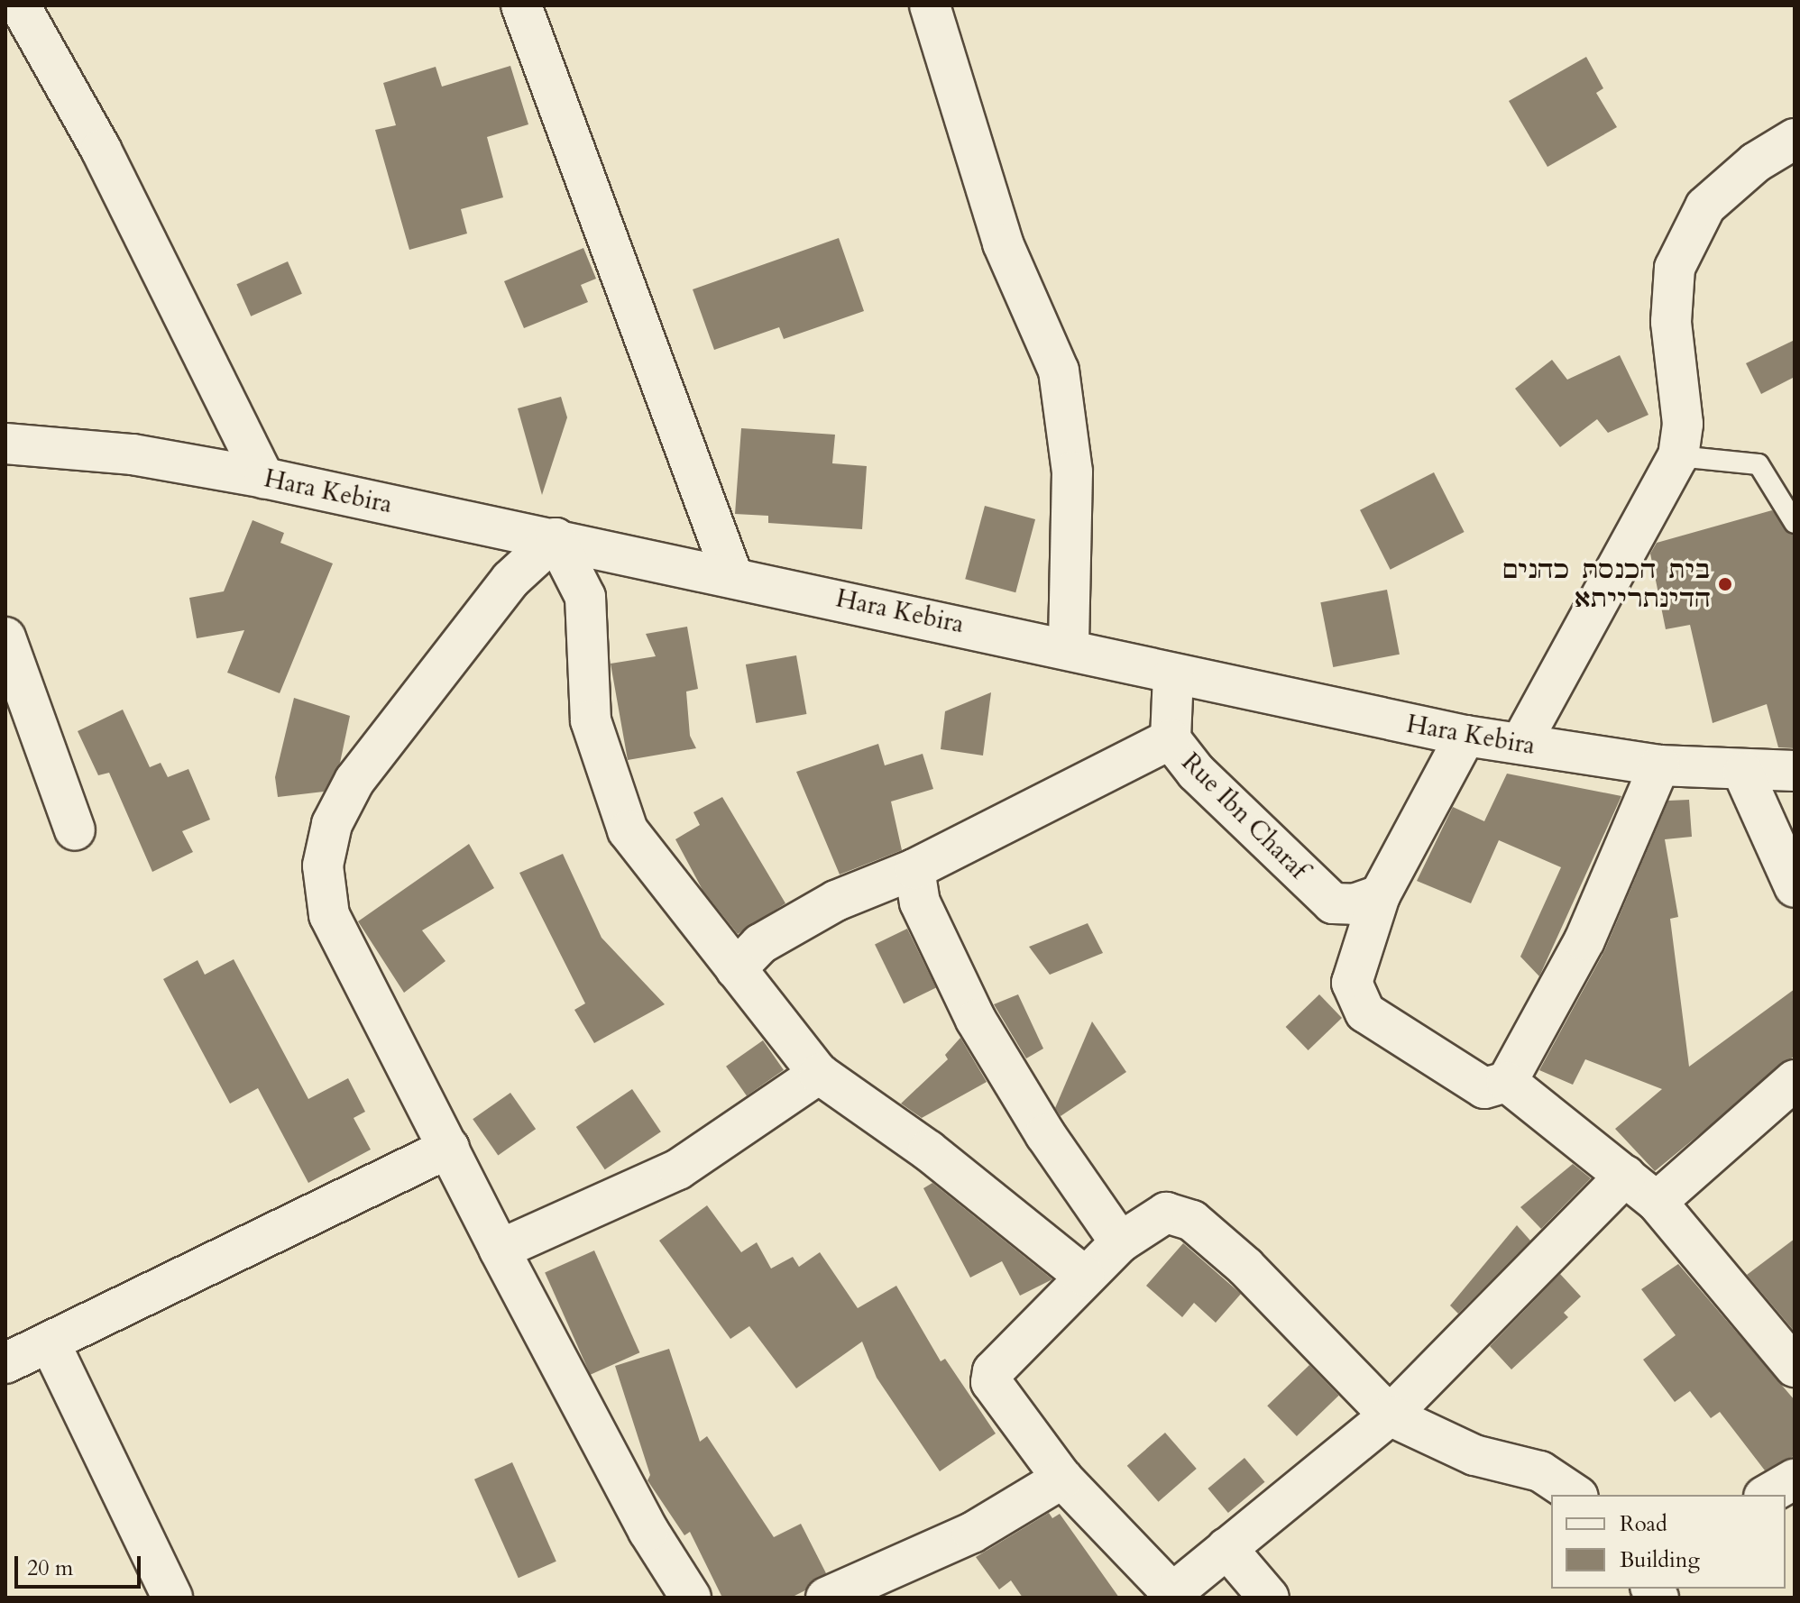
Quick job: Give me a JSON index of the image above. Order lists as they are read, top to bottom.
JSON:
{
  "streets": {
    "street": ["Hara Kebira", "Rue Ibn Charaf"]
  },
  "crossings": [
    ["Hara Kebira", "Rue Ibn Charaf"]
  ],
  "places": ["בית הכנסת כהנים הדינתרייתא"],
  "legend": ["Road", "Building"],
  "scale_bar": "20 m"
}
